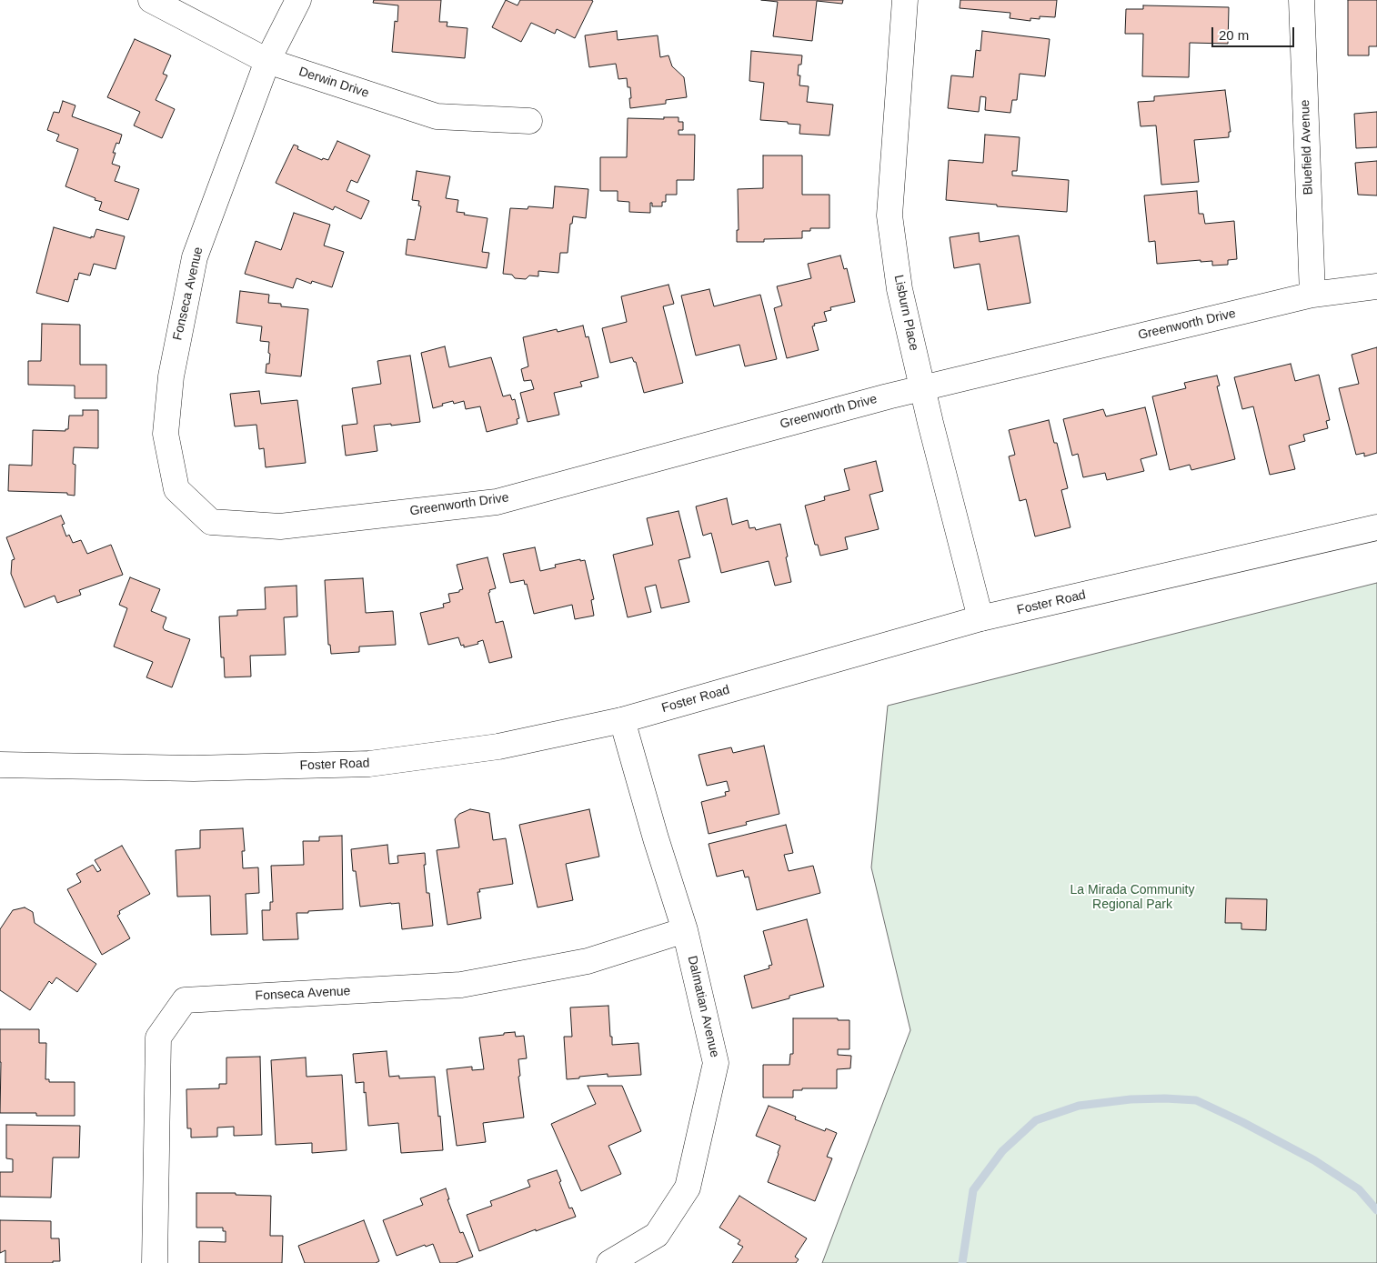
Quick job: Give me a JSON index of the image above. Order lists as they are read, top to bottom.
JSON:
{
  "streets": {
    "street": [
      "Derwin Drive",
      "Bluefield Avenue",
      "Fonseca Avenue",
      "Lisburn Place",
      "Greenworth Drive",
      "Foster Road",
      "Dalmatian Avenue"
    ]
  },
  "crossings": [
    ["Derwin Drive", "Fonseca Avenue"],
    ["Bluefield Avenue", "Greenworth Drive"],
    ["Fonseca Avenue", "Greenworth Drive"],
    ["Fonseca Avenue", "Dalmatian Avenue"],
    ["Lisburn Place", "Greenworth Drive"],
    ["Lisburn Place", "Foster Road"],
    ["Foster Road", "Dalmatian Avenue"]
  ],
  "parks": ["La Mirada Community Regional Park"],
  "scale_bar": "20 m"
}
